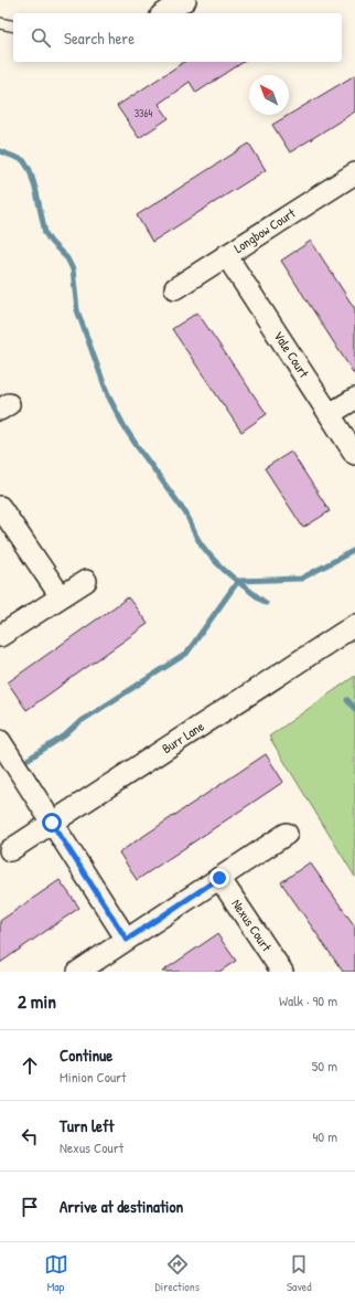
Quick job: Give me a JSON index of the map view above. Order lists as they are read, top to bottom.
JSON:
{
  "streets": {
    "street": [
      "Longbow Court",
      "Vale Court",
      "Burr Lane",
      "Nexus Court"
    ]
  },
  "crossings": [
    ["Longbow Court", "Vale Court"]
  ],
  "house_numbers": ["3364"],
  "north": "top left",
  "page": {
    "search": "Search here",
    "heading": ["2 min", "Walk · 90 m"],
    "list": [
      ["Continue", "Minion Court", "50 m"],
      ["Turn left", "Nexus Court", "40 m"],
      "Arrive at destination"
    ],
    "nav": ["Map", "Directions", "Saved"]
  }
}
